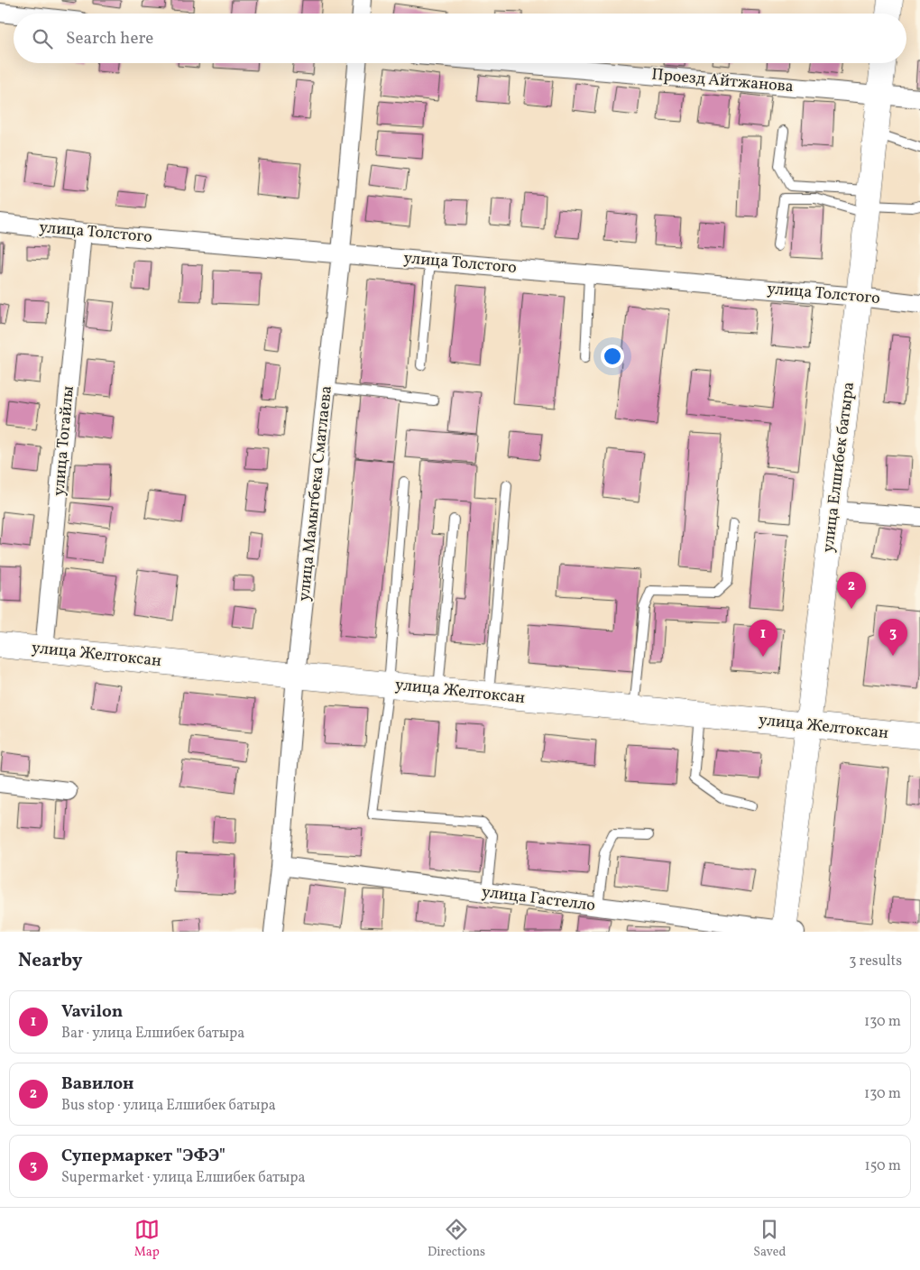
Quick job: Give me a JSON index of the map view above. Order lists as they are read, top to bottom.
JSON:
{
  "streets": {
    "main road": ["улица Елшибек батыра", "улица Желтоксан"],
    "street": [
      "Проезд Айтжанова",
      "улица Толстого",
      "улица Тогайлы",
      "улица Мамытбека Сматлаева",
      "улица Гастелло"
    ]
  },
  "crossings": [
    ["Проезд Айтжанова", "улица Елшибек батыра"],
    ["улица Толстого", "улица Тогайлы"],
    ["улица Толстого", "улица Елшибек батыра"],
    ["улица Толстого", "улица Мамытбека Сматлаева"],
    ["улица Тогайлы", "улица Желтоксан"],
    ["улица Елшибек батыра", "улица Желтоксан"],
    ["улица Елшибек батыра", "улица Гастелло"],
    ["улица Мамытбека Сматлаева", "улица Желтоксан"],
    ["улица Мамытбека Сматлаева", "улица Гастелло"]
  ],
  "page": {
    "search": "Search here",
    "pins": ["2", "3", "1"],
    "heading": ["Nearby", "3 results"],
    "list": [
      {
        "mark": "1",
        "name": "Vavilon",
        "note": "Bar · улица Елшибек батыра",
        "value": "130 m"
      },
      {
        "mark": "2",
        "name": "Вавилон",
        "note": "Bus stop · улица Елшибек батыра",
        "value": "130 m"
      },
      {
        "mark": "3",
        "name": "Супермаркет \"ЭФЭ\"",
        "note": "Supermarket · улица Елшибек батыра",
        "value": "150 m"
      }
    ],
    "nav": ["Map", "Directions", "Saved"]
  }
}
